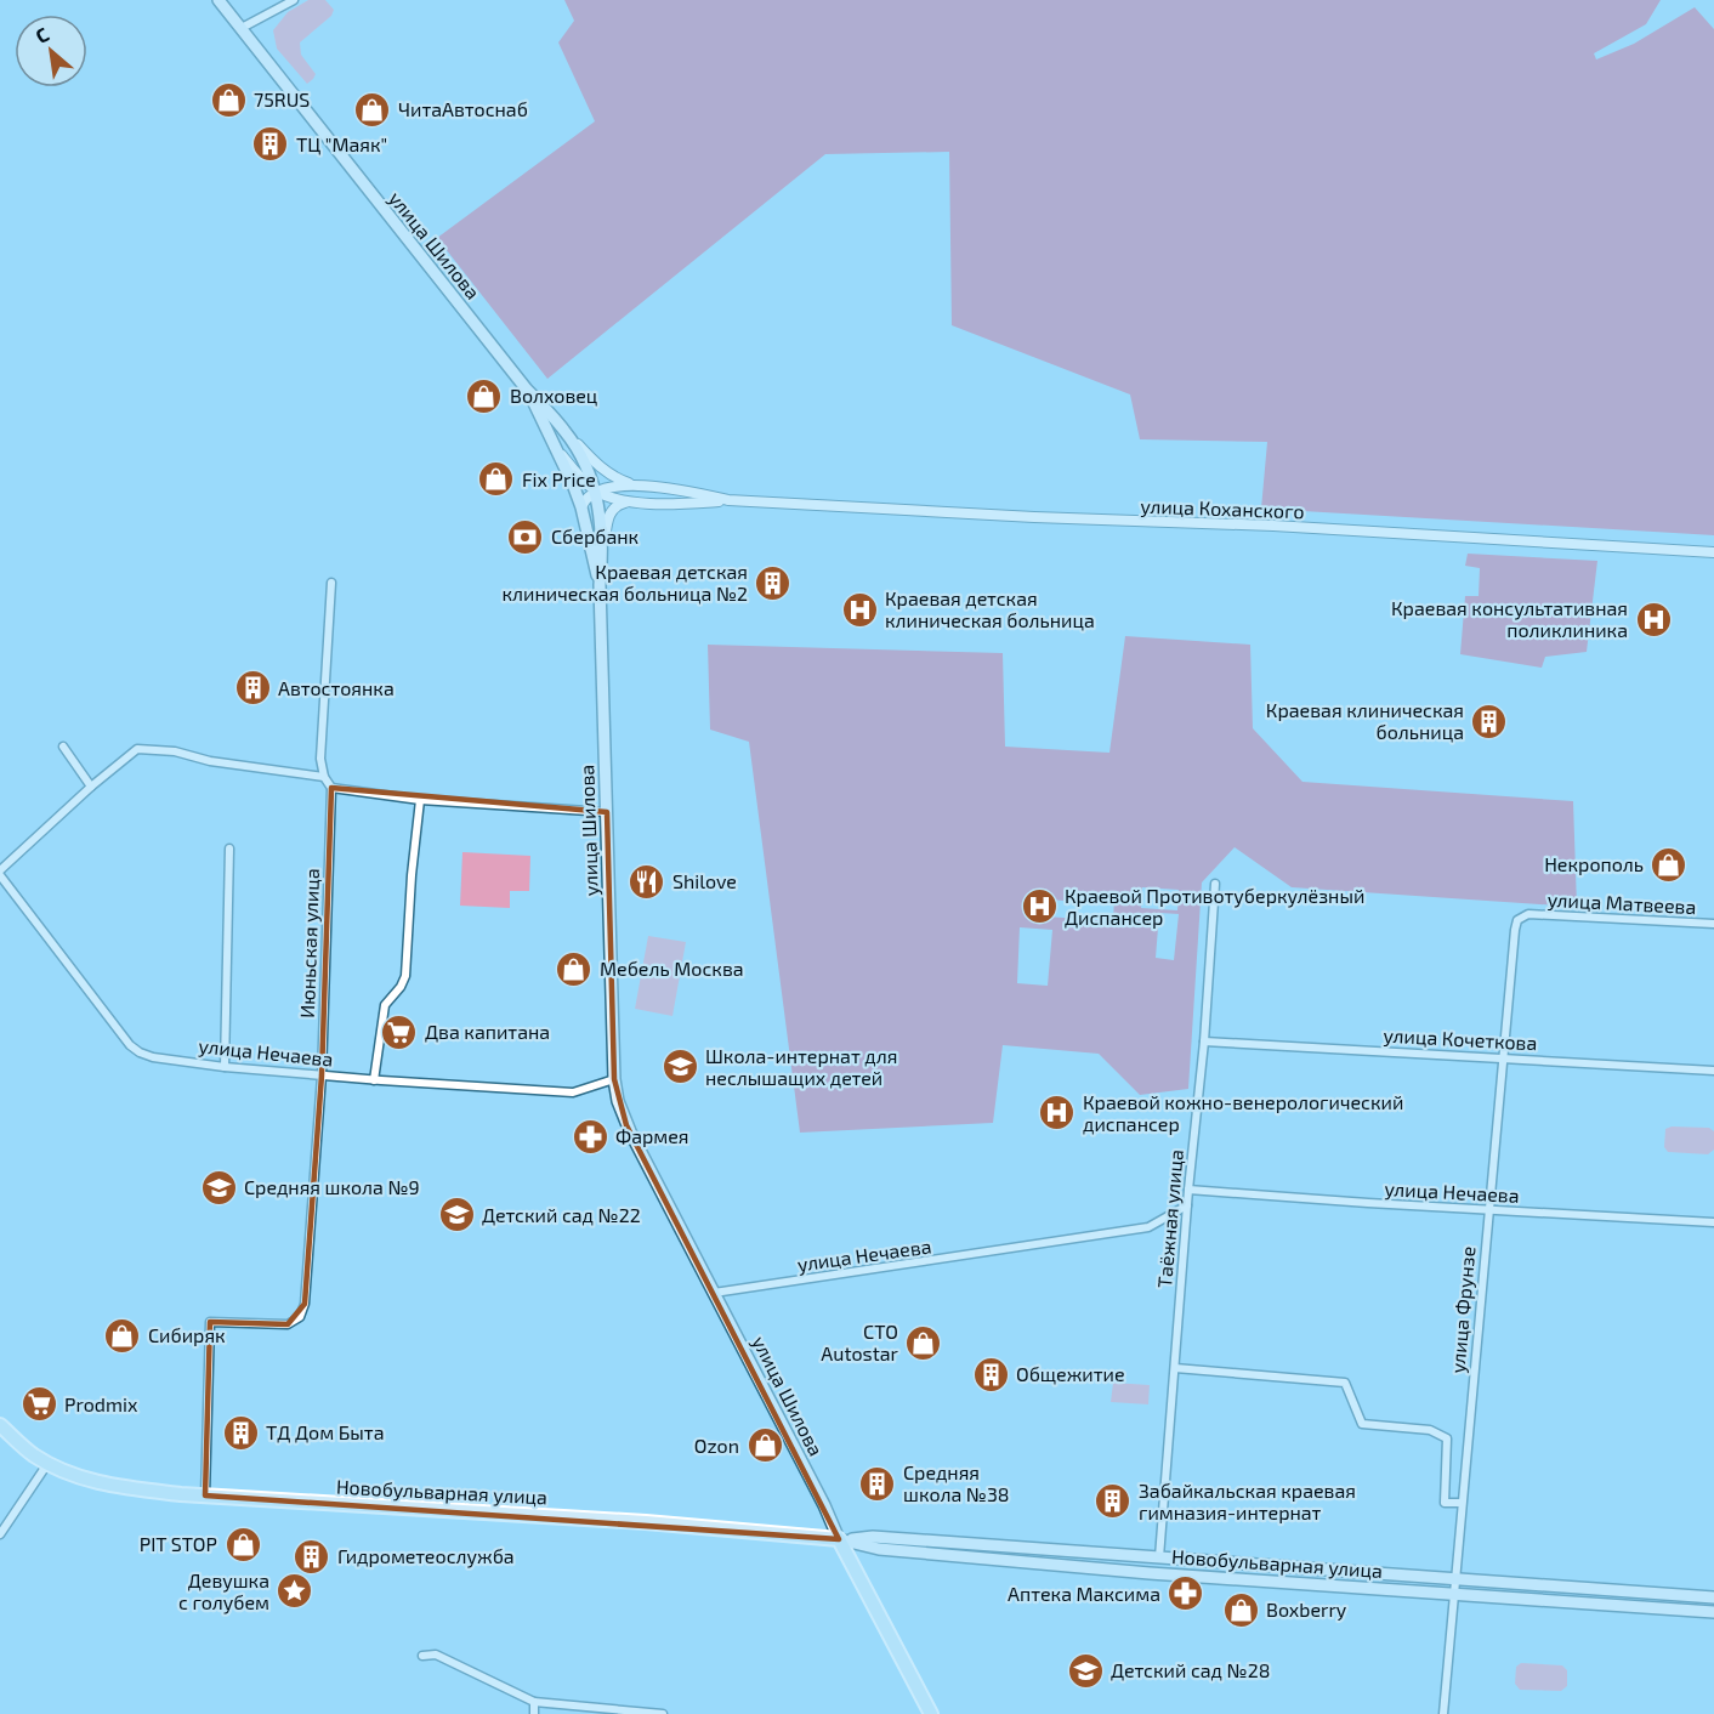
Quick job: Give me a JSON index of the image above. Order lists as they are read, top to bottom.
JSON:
{
  "streets": {
    "main road": ["улица Шилова", "Новобульварная улица"],
    "street": [
      "улица Коханского",
      "улица Матвеева",
      "Июньская улица",
      "улица Кочеткова",
      "улица Нечаева",
      "Таёжная улица",
      "улица Фрунзе"
    ]
  },
  "crossings": [
    ["улица Шилова", "улица Нечаева"],
    ["улица Шилова", "Новобульварная улица"],
    ["улица Матвеева", "улица Фрунзе"],
    ["Июньская улица", "улица Нечаева"],
    ["Июньская улица", "Новобульварная улица"],
    ["улица Кочеткова", "Таёжная улица"],
    ["улица Кочеткова", "улица Фрунзе"],
    ["улица Нечаева", "Таёжная улица"],
    ["улица Нечаева", "улица Фрунзе"],
    ["Таёжная улица", "Новобульварная улица"],
    ["улица Фрунзе", "Новобульварная улица"]
  ],
  "places": {
    "shop": [
      "75RUS",
      "ЧитаАвтоснаб",
      "Волховец",
      "Fix Price",
      "Некрополь",
      "Мебель Москва",
      "Сибиряк",
      "СТО Autostar",
      "Ozon",
      "PIT STOP",
      "Boxberry"
    ],
    "building": [
      "ТЦ \"Маяк\"",
      "Краевая детская клиническая больница №2",
      "Автостоянка",
      "Краевая клиническая больница",
      "Общежитие",
      "ТД Дом Быта",
      "Средняя школа №38",
      "Забайкальская краевая гимназия-интернат",
      "Гидрометеослужба"
    ],
    "bank": ["Сбербанк"],
    "hospital": [
      "Краевая детская клиническая больница",
      "Краевая консультативная поликлиника",
      "Краевой Противотуберкулёзный Диспансер",
      "Краевой кожно-венерологический диспансер"
    ],
    "restaurant": ["Shilove"],
    "supermarket": ["Два капитана", "Prodmix"],
    "school or university": [
      "Школа-интернат для неслышащих детей",
      "Средняя школа №9",
      "Детский сад №22",
      "Детский сад №28"
    ],
    "pharmacy": ["Фармея", "Аптека Максима"],
    "place": ["Девушка с голубем"]
  },
  "north": "top left"
}
